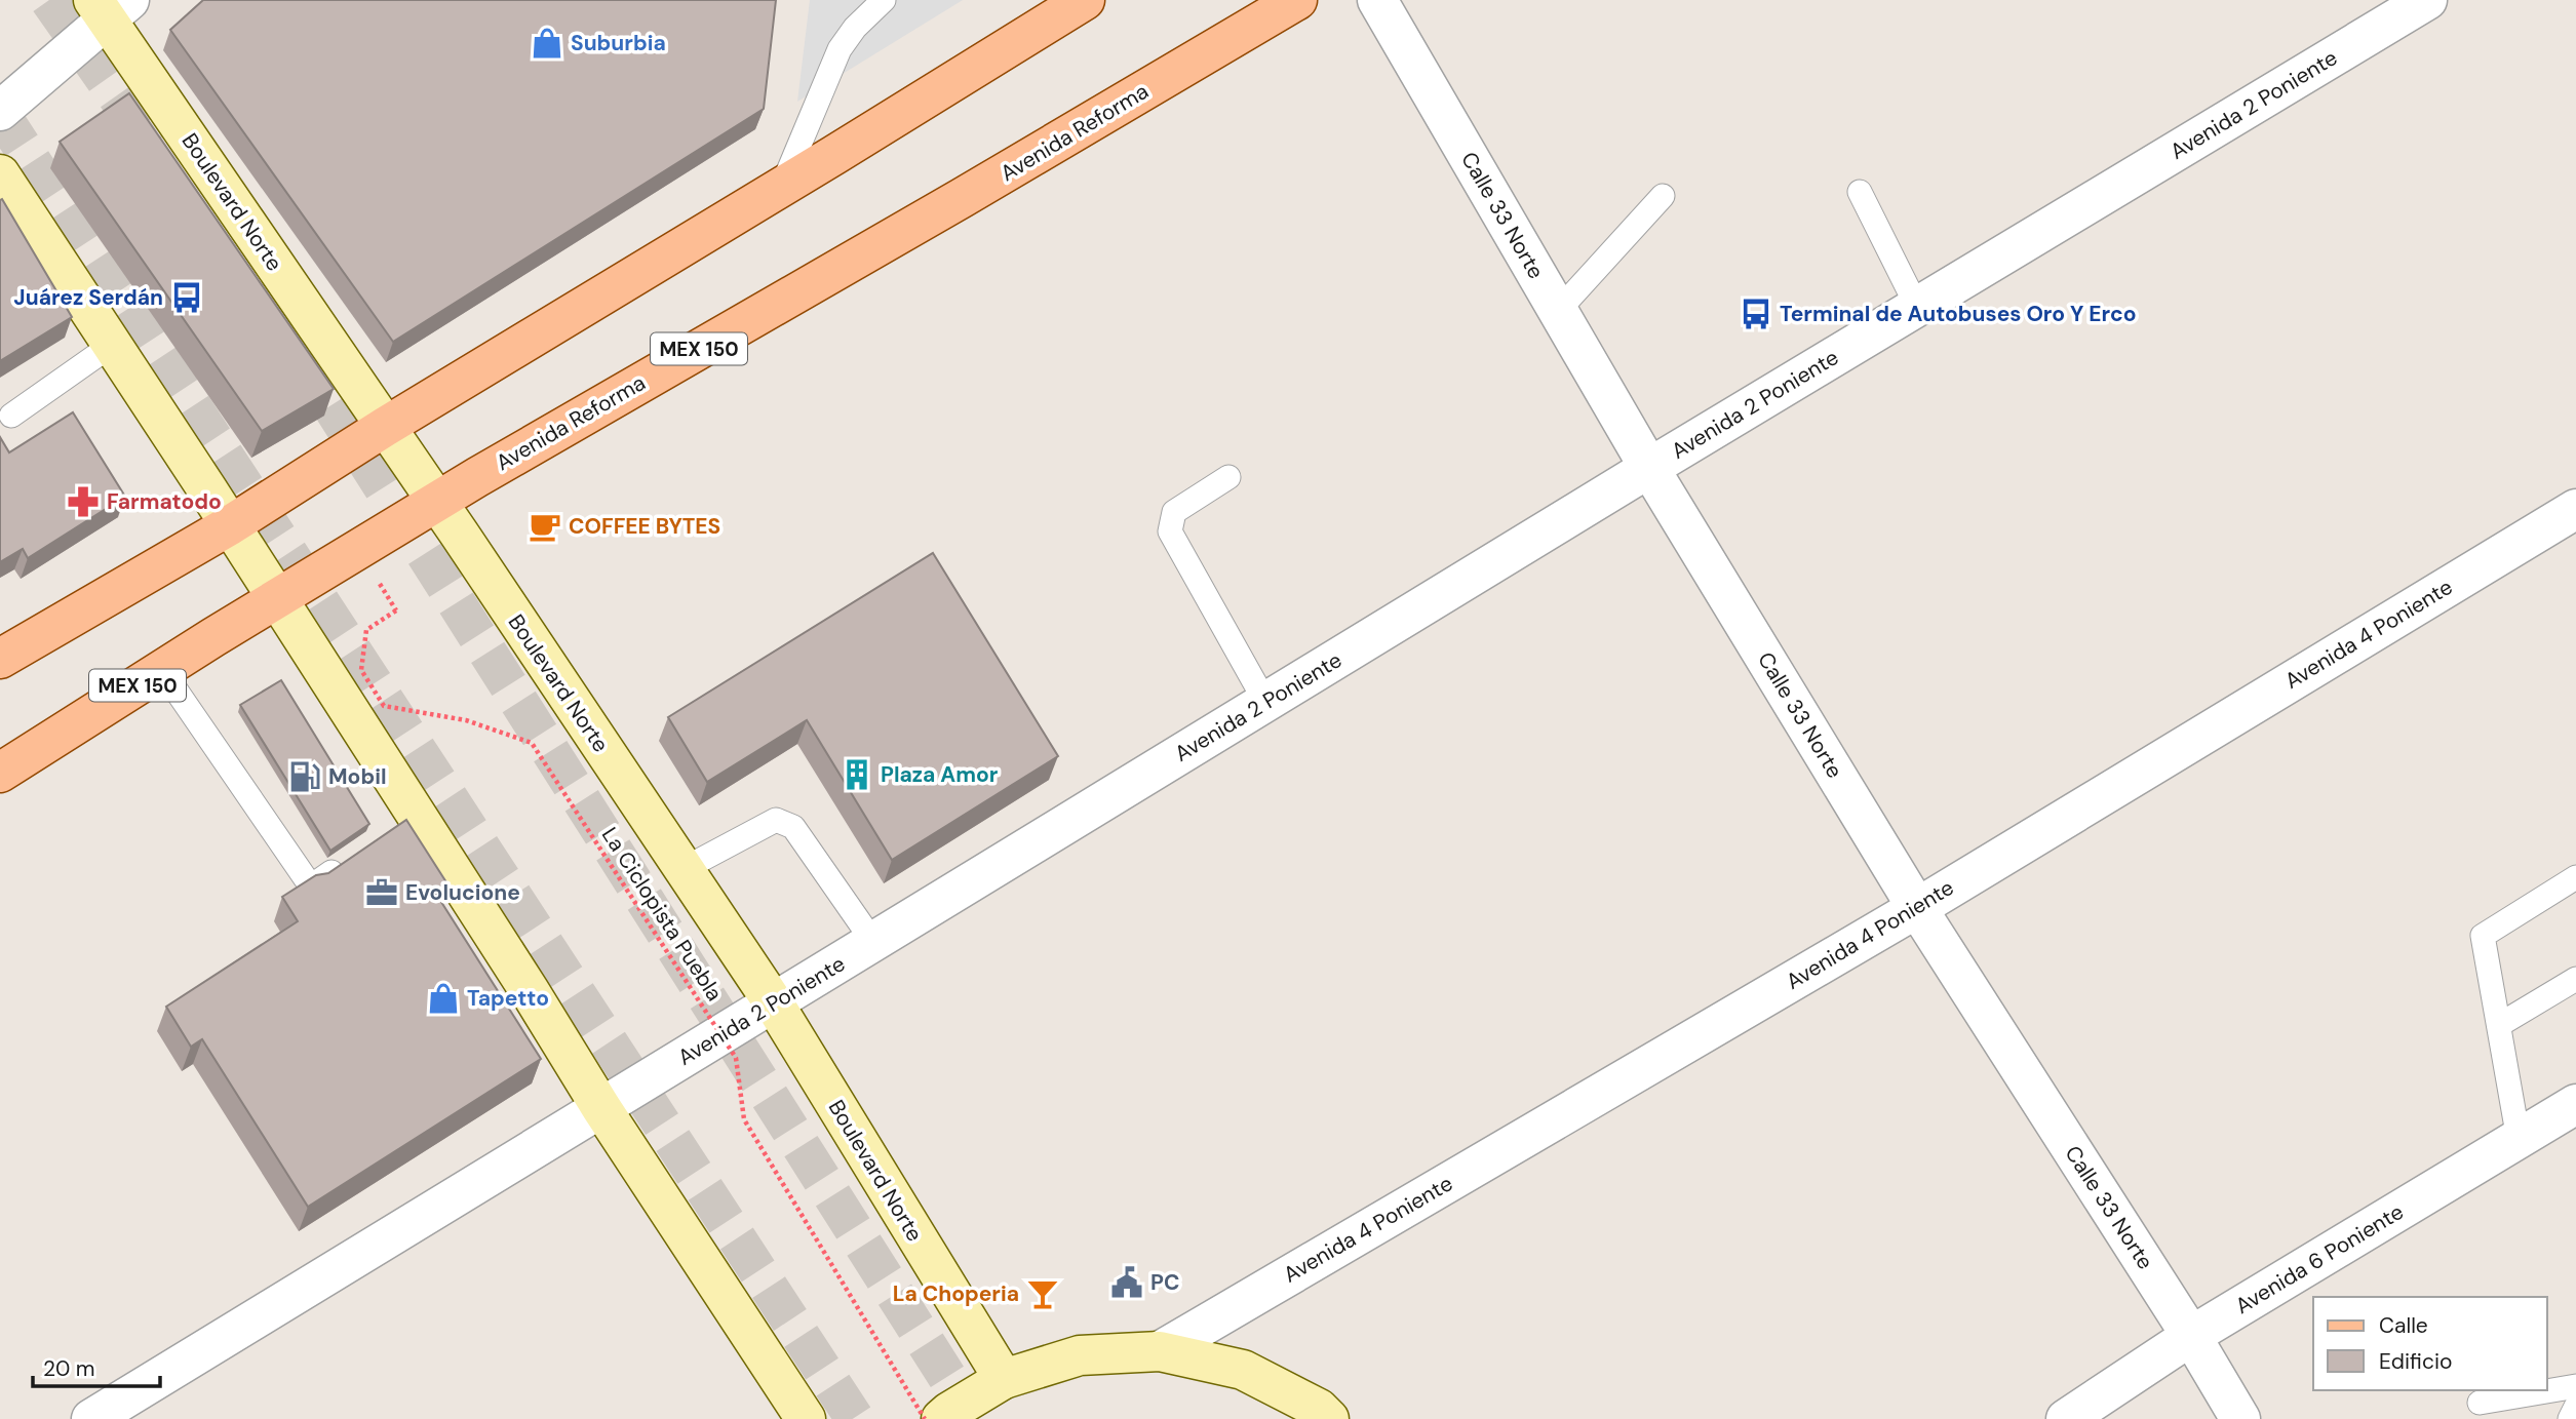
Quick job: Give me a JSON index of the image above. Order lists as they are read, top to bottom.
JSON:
{
  "streets": {
    "main road": ["Avenida Reforma", "Boulevard Norte", "MEX 150"],
    "street": [
      "Avenida 2 Poniente",
      "Calle 33 Norte",
      "Avenida 4 Poniente",
      "Avenida 6 Poniente"
    ],
    "path": ["La Ciclopista Puebla"]
  },
  "crossings": [
    ["Avenida 2 Poniente", "Boulevard Norte"],
    ["Avenida 2 Poniente", "Calle 33 Norte"],
    ["Avenida Reforma", "Boulevard Norte"],
    ["Calle 33 Norte", "Avenida 4 Poniente"],
    ["Calle 33 Norte", "Avenida 6 Poniente"]
  ],
  "places": {
    "shop": ["Suburbia", "Tapetto"],
    "bus stop": ["Juárez Serdán", "Terminal de Autobuses Oro Y Erco"],
    "pharmacy": ["Farmatodo"],
    "cafe": ["COFFEE BYTES"],
    "building": ["Plaza Amor"],
    "fuel station": ["Mobil"],
    "office": ["Evolucione"],
    "public building": ["PC"],
    "bar": ["La Choperia"]
  },
  "legend": ["Calle", "Edificio"],
  "scale_bar": "20 m"
}
